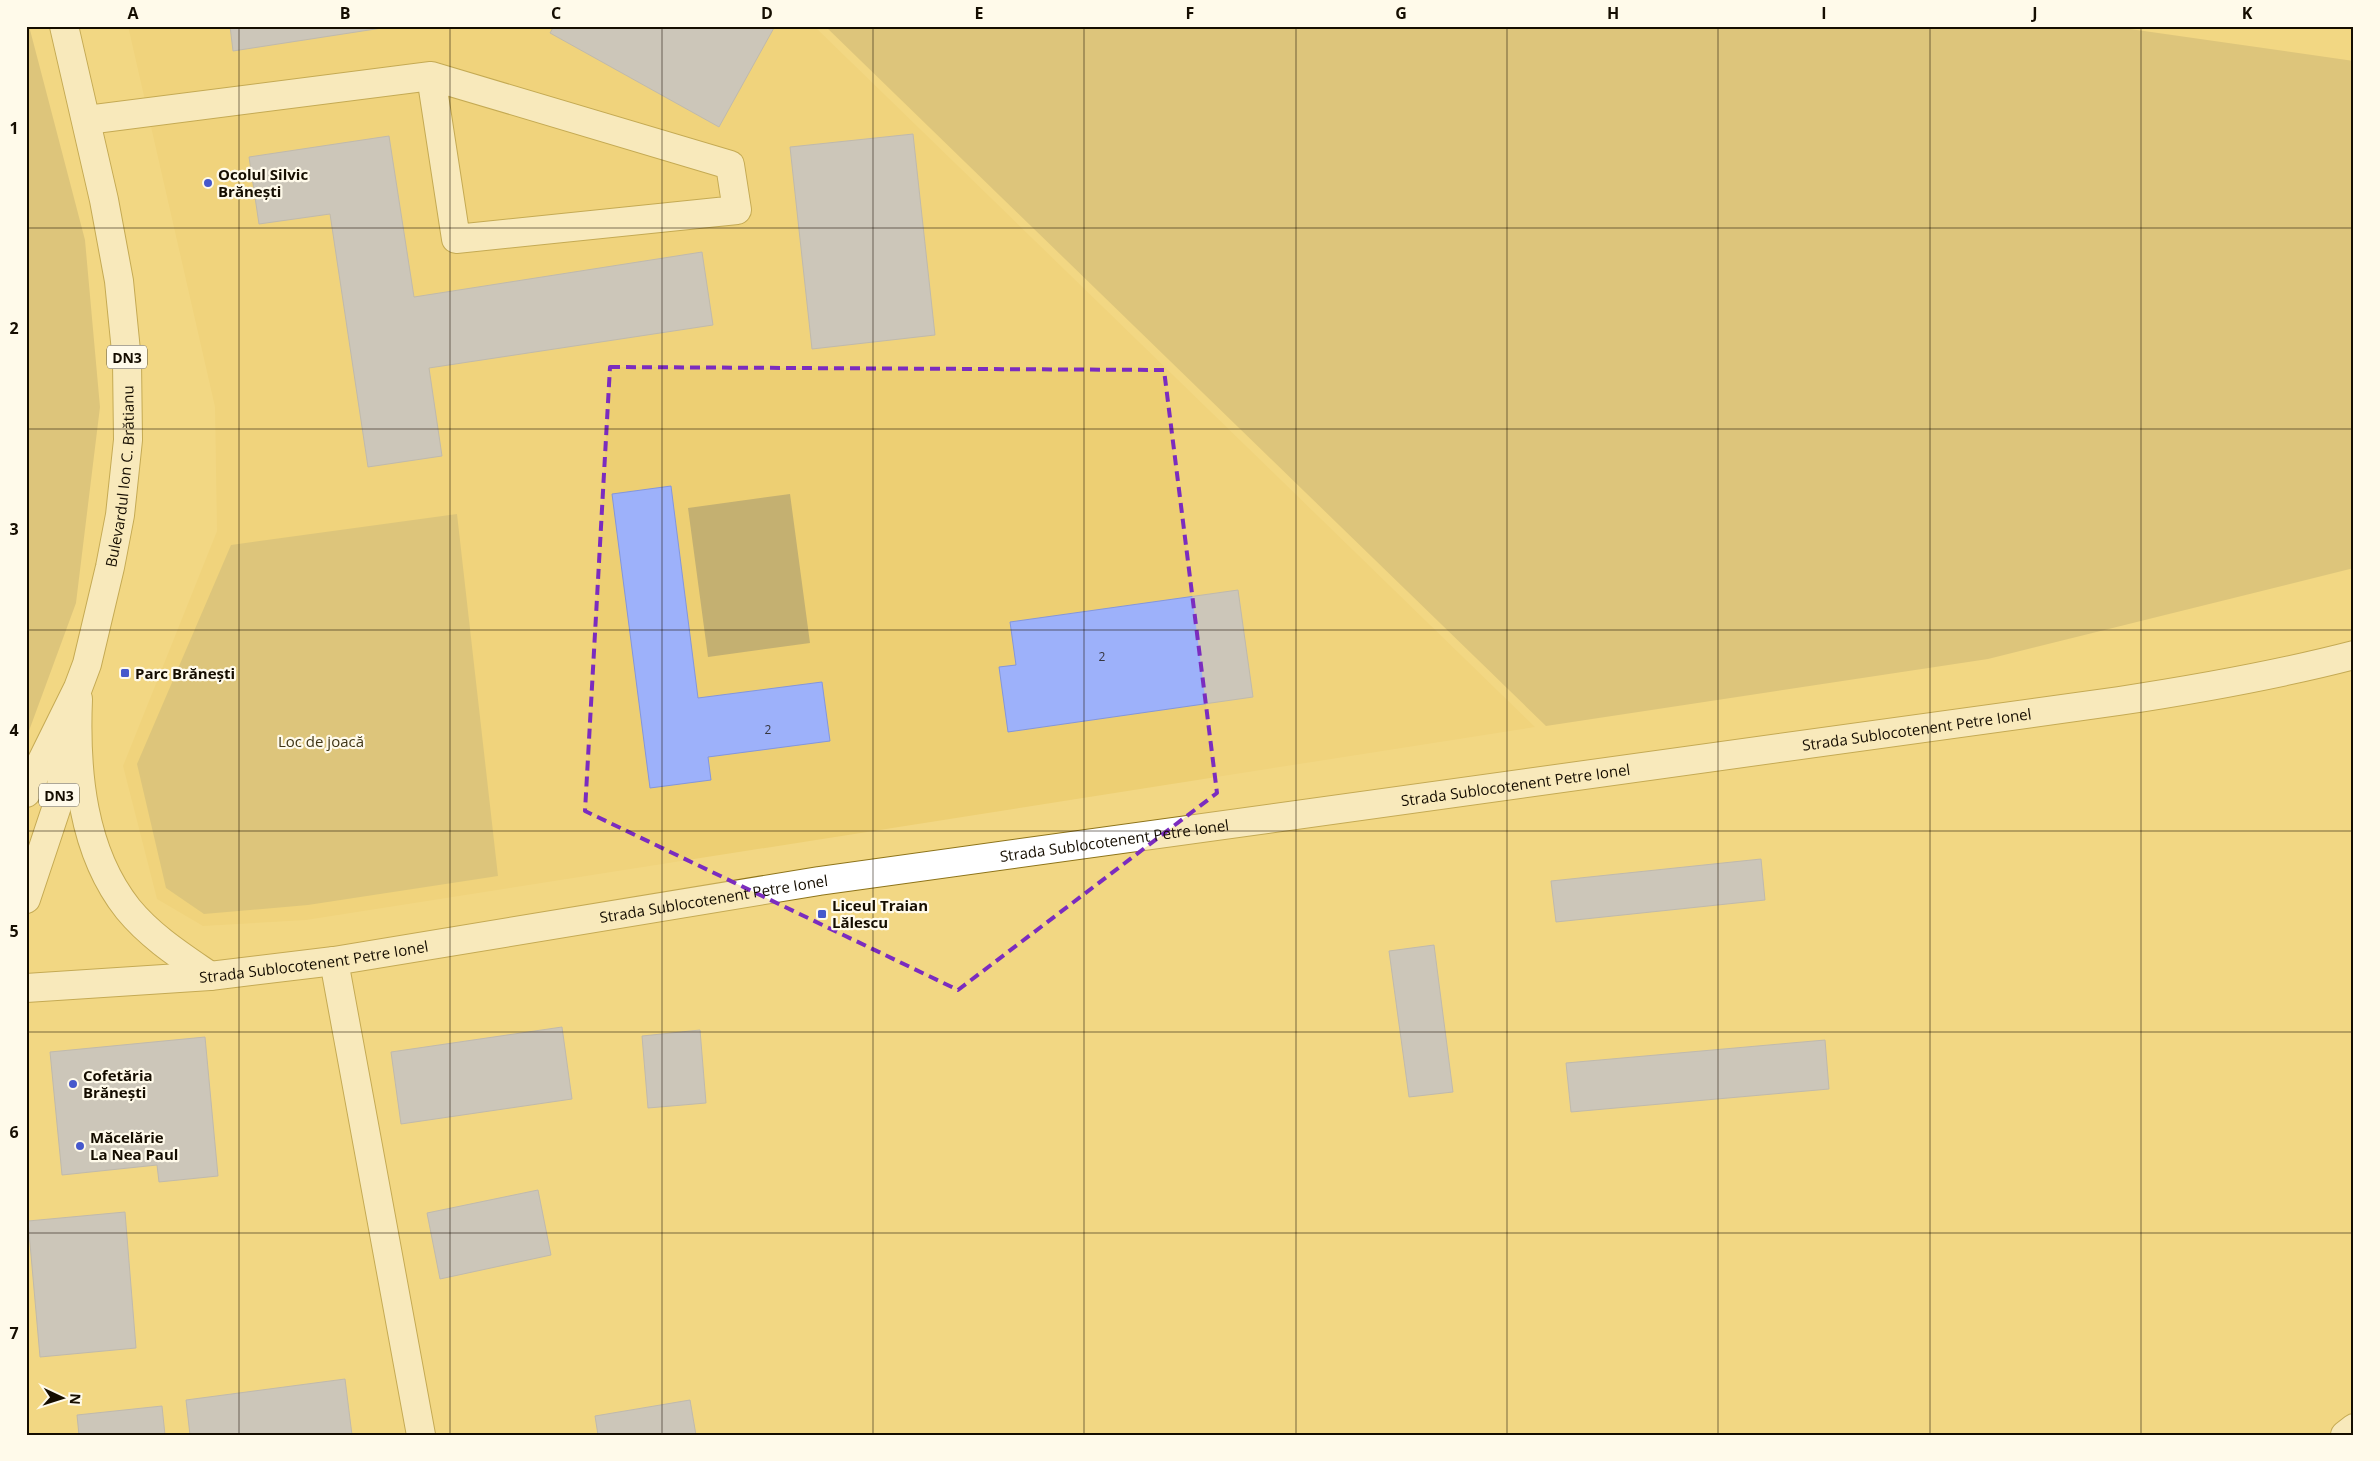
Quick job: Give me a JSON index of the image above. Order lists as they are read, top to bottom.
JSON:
{
  "streets": {
    "main road": ["DN3", "Bulevardul Ion C. Brătianu", "Strada Sublocotenent Petre Ionel"]
  },
  "parks": ["Loc de joacă"],
  "places": {
    "other": ["Ocolul Silvic Brănești", "Cofetăria Brănești", "Măcelărie La Nea Paul"],
    "transit": ["Parc Brănești", "Liceul Traian Lălescu"]
  },
  "house_numbers": ["2", "2"],
  "north": "right",
  "grid": {
    "columns": [
      "A",
      "B",
      "C",
      "D",
      "E",
      "F",
      "G",
      "H",
      "I",
      "J",
      "K"
    ],
    "rows": [
      "1",
      "2",
      "3",
      "4",
      "5",
      "6",
      "7"
    ]
  }
}
